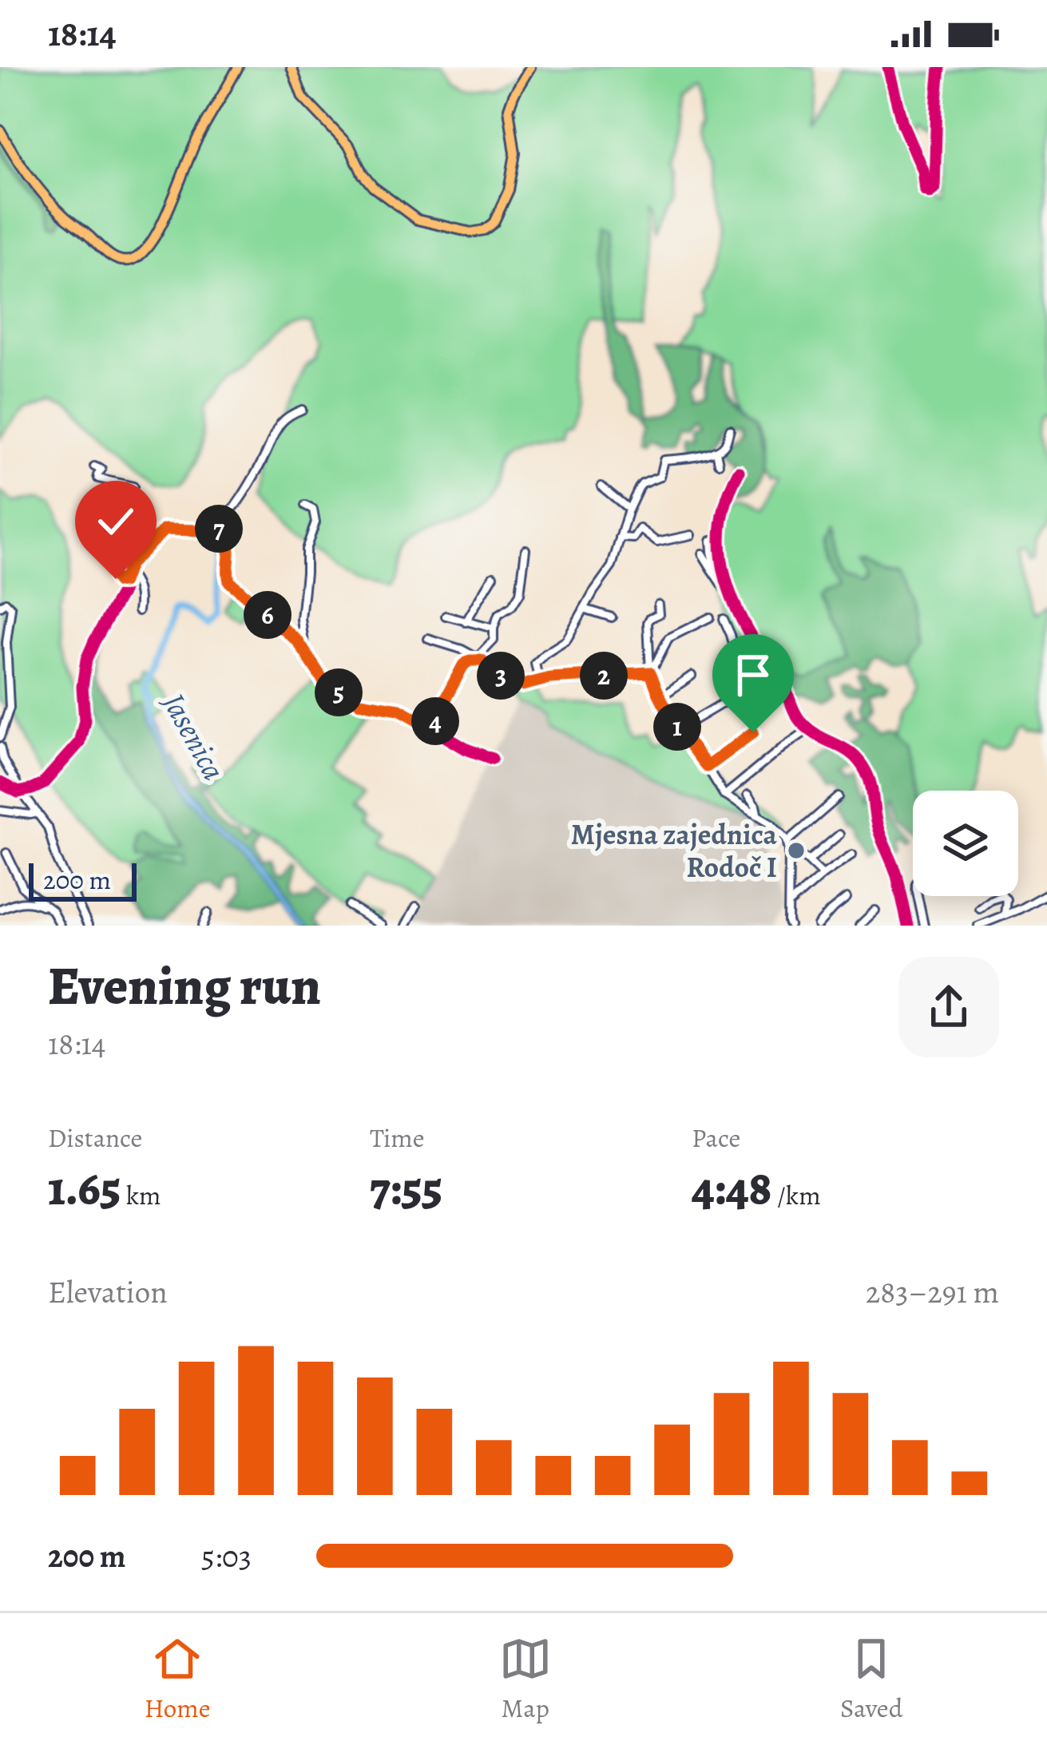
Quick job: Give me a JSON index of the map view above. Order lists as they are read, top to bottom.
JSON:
{
  "water": ["Jasenica"],
  "places": ["Mjesna zajednica Rodoč I"],
  "scale_bar": "200 m",
  "page": {
    "status": "18:14",
    "pins": [
      "7",
      "6",
      "2",
      "3",
      "5",
      "4",
      "1"
    ],
    "scale": "200 m",
    "heading": ["Evening run", "18:14"],
    "stats": [
      ["Distance", "1.65 km"],
      ["Time", "7:55"],
      ["Pace", "4:48 /km"]
    ],
    "chart": ["Elevation", "283–291 m"],
    "list": [
      {
        "name": "200 m",
        "note": "5:03"
      }
    ],
    "tabs": ["Home", "Map", "Saved"]
  }
}
